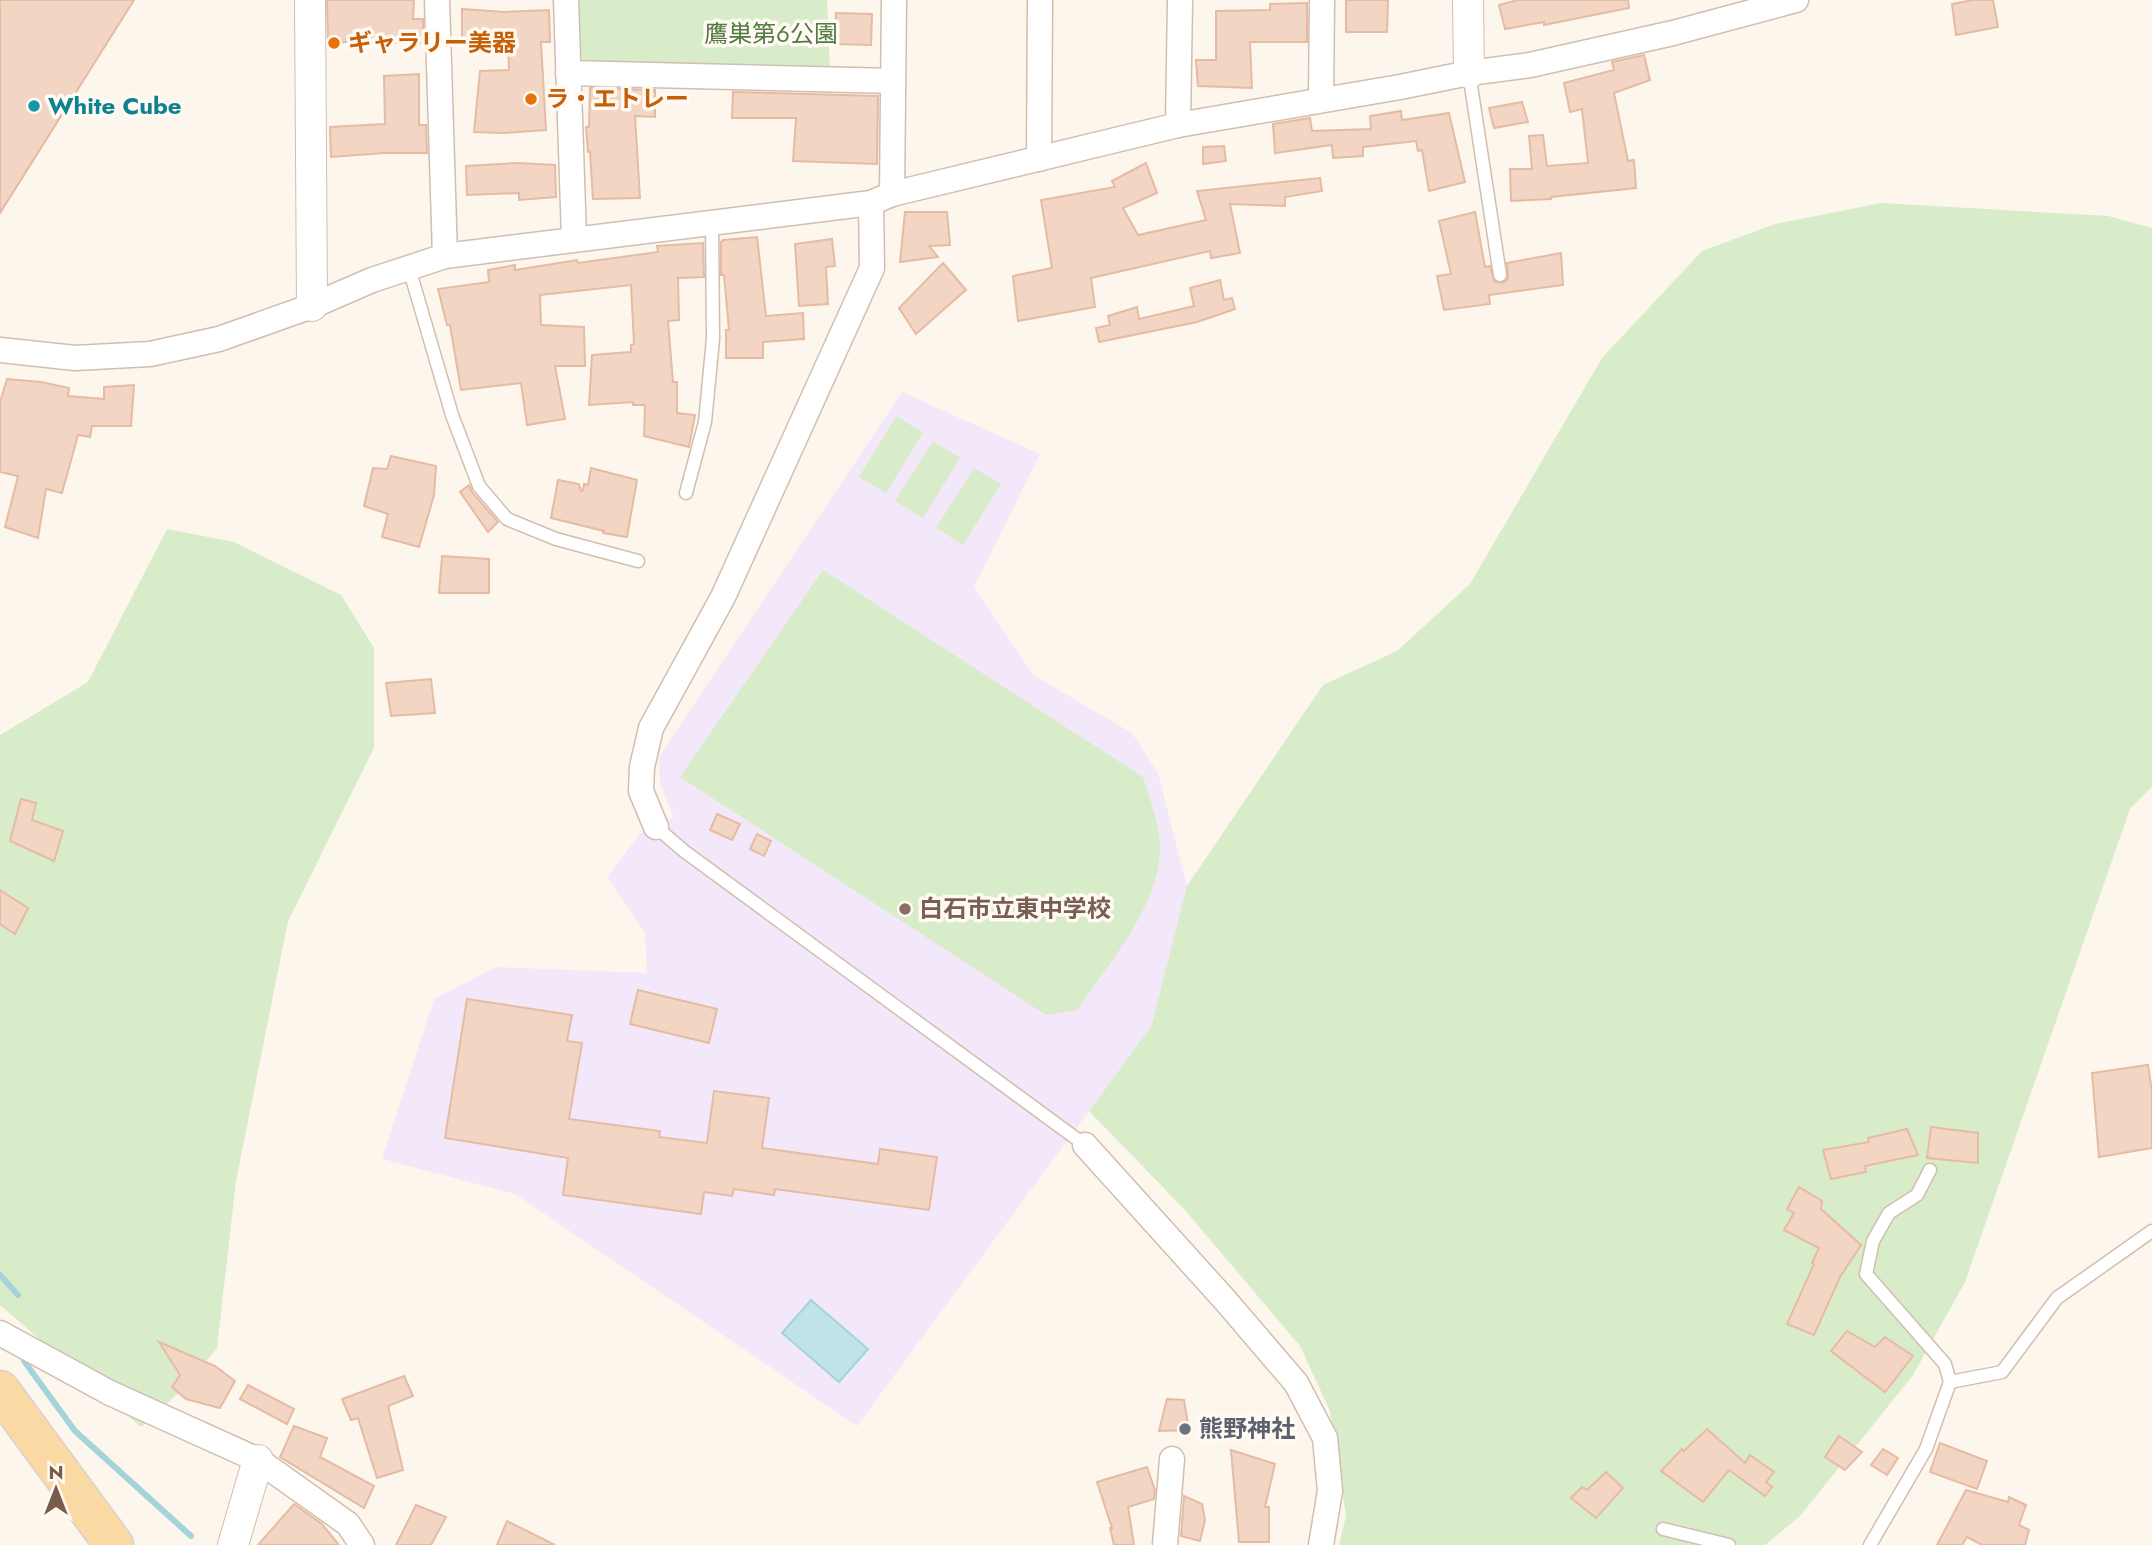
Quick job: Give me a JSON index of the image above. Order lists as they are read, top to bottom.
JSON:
{
  "parks": ["鷹巣第6公園"],
  "places": [
    "ギャラリー美器",
    "ラ・エトレー",
    "White Cube",
    "白石市立東中学校",
    "熊野神社"
  ],
  "north": "top"
}
